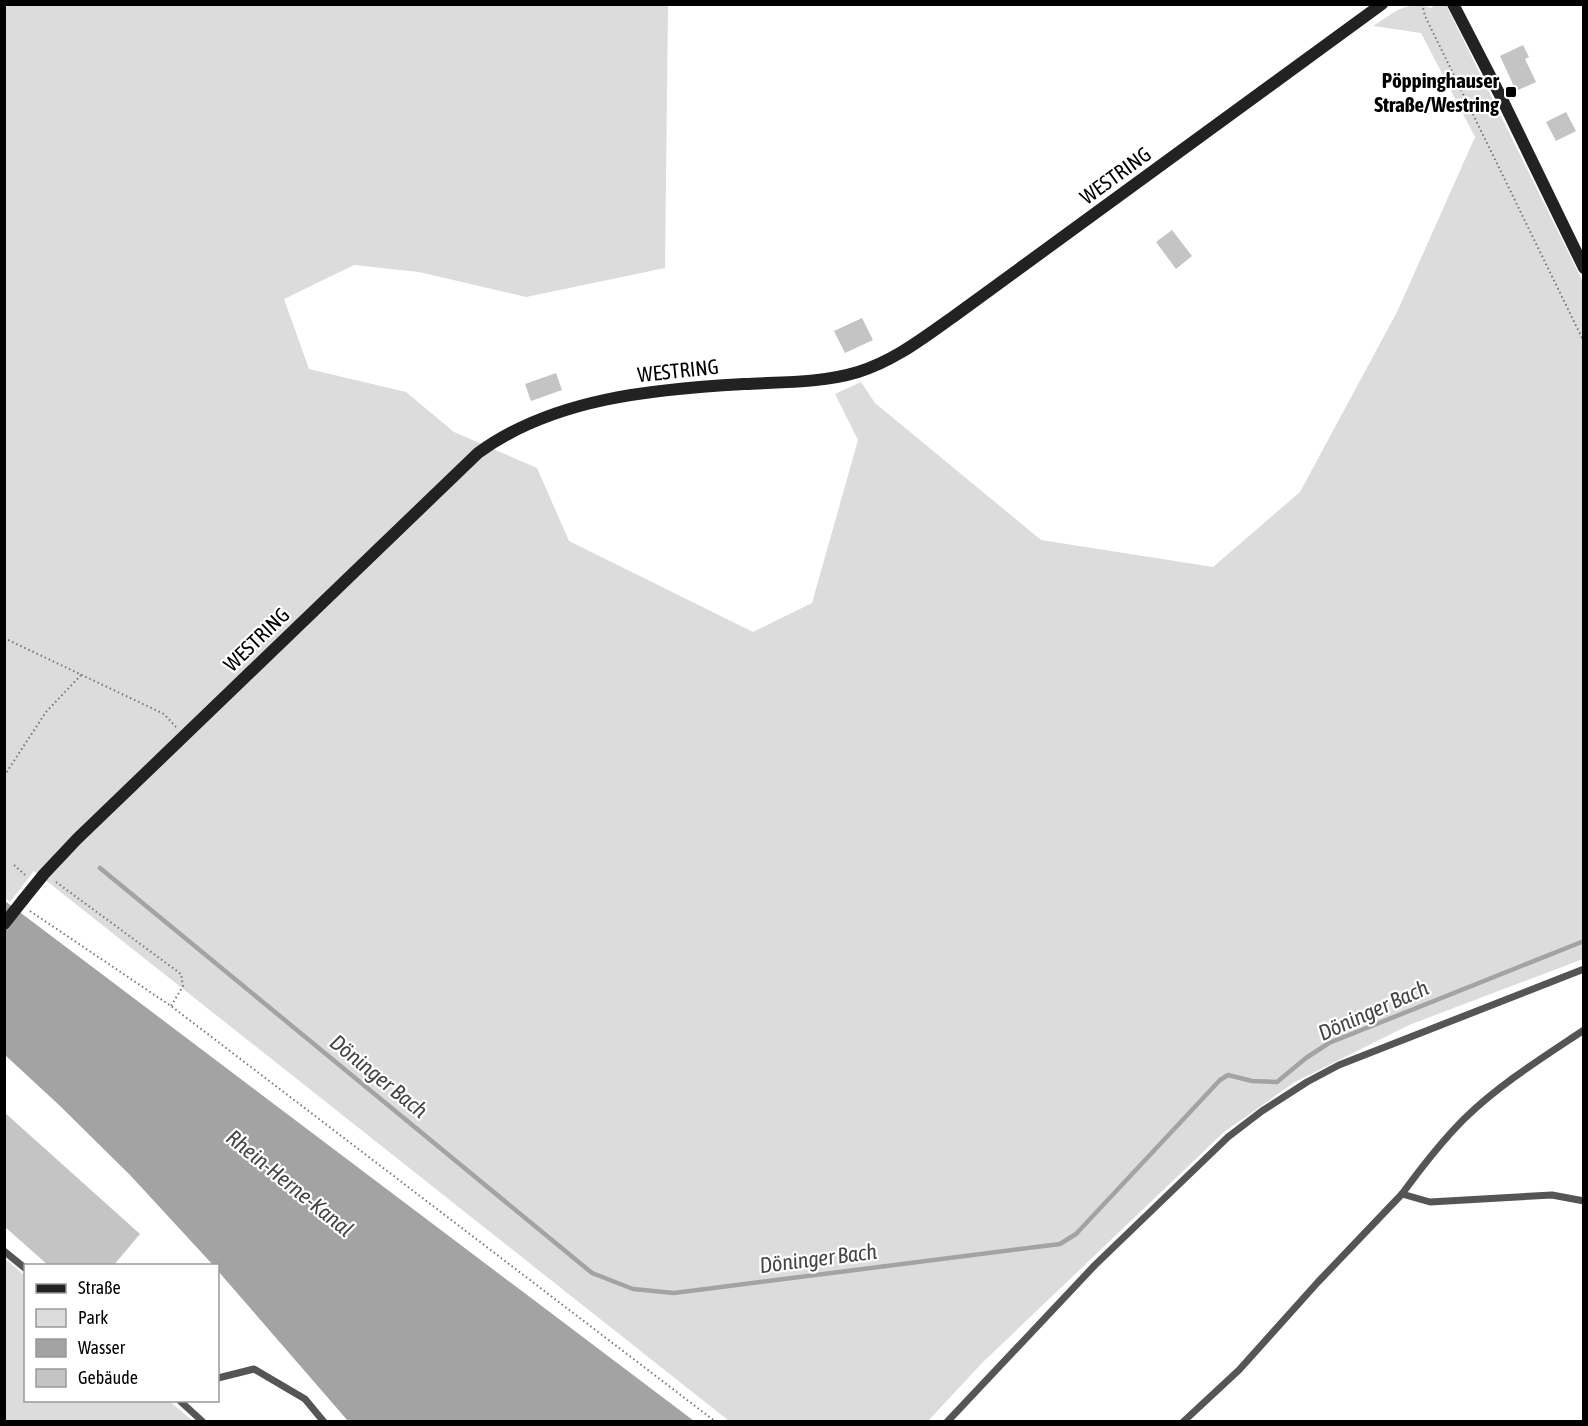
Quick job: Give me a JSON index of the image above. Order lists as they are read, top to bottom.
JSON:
{
  "streets": {
    "main road": ["WESTRING"]
  },
  "water": ["Döninger Bach", "Rhein-Herne-Kanal"],
  "places": {
    "transit": ["Pöppinghauser Straße/Westring"]
  },
  "legend": [
    "Straße",
    "Park",
    "Wasser",
    "Gebäude"
  ]
}
